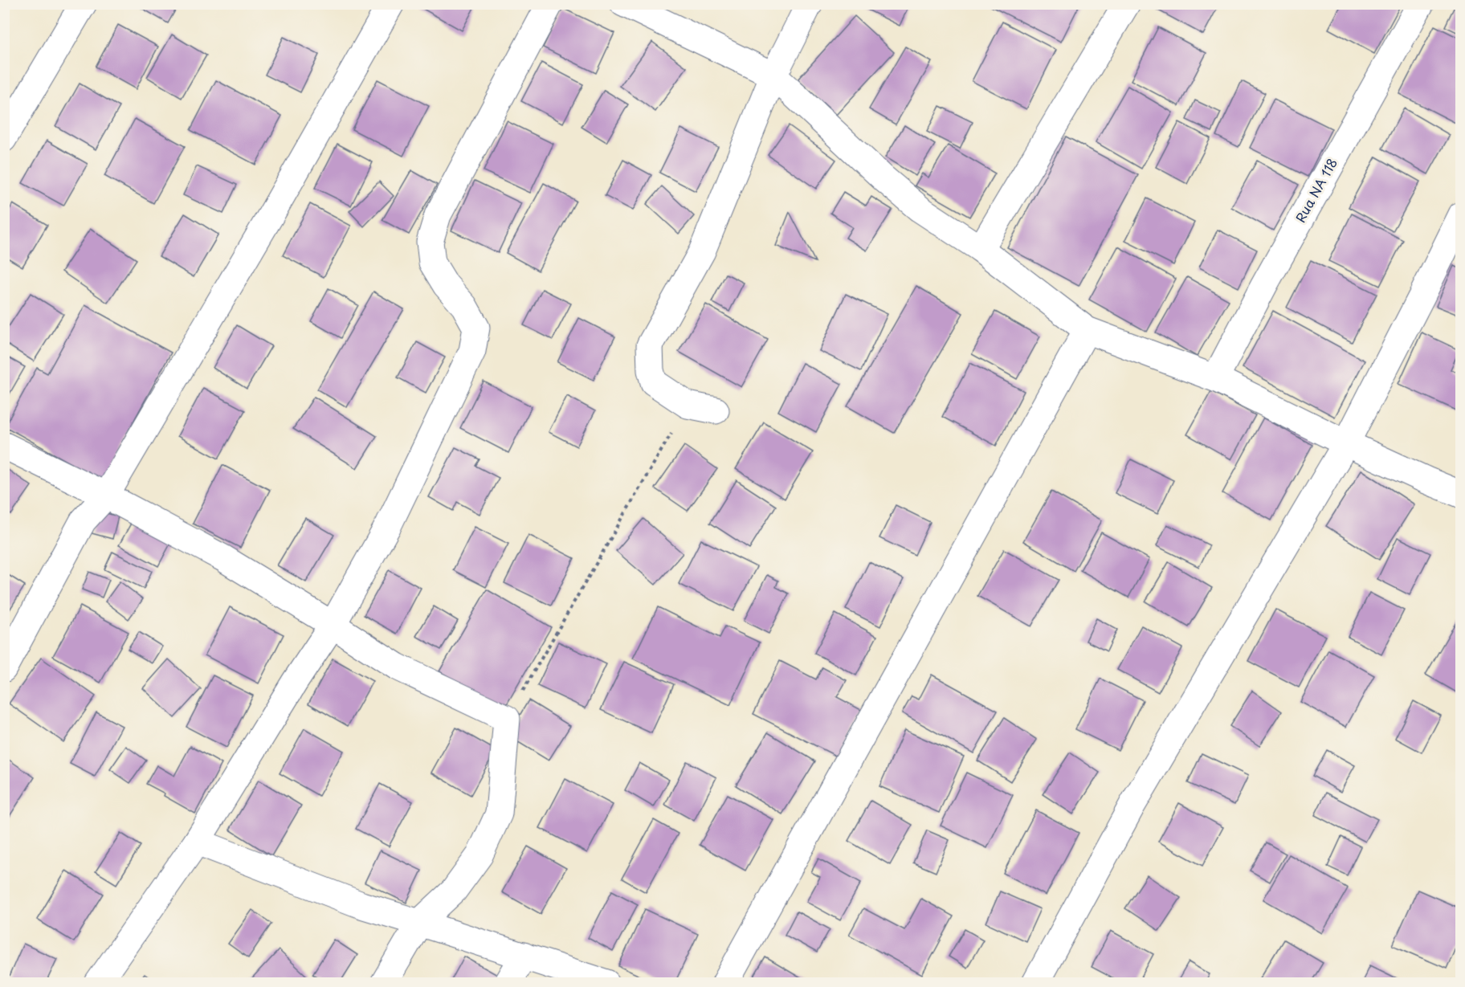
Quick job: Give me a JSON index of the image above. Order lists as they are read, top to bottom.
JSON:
{
  "streets": {
    "street": ["Rua NA 118"]
  }
}
